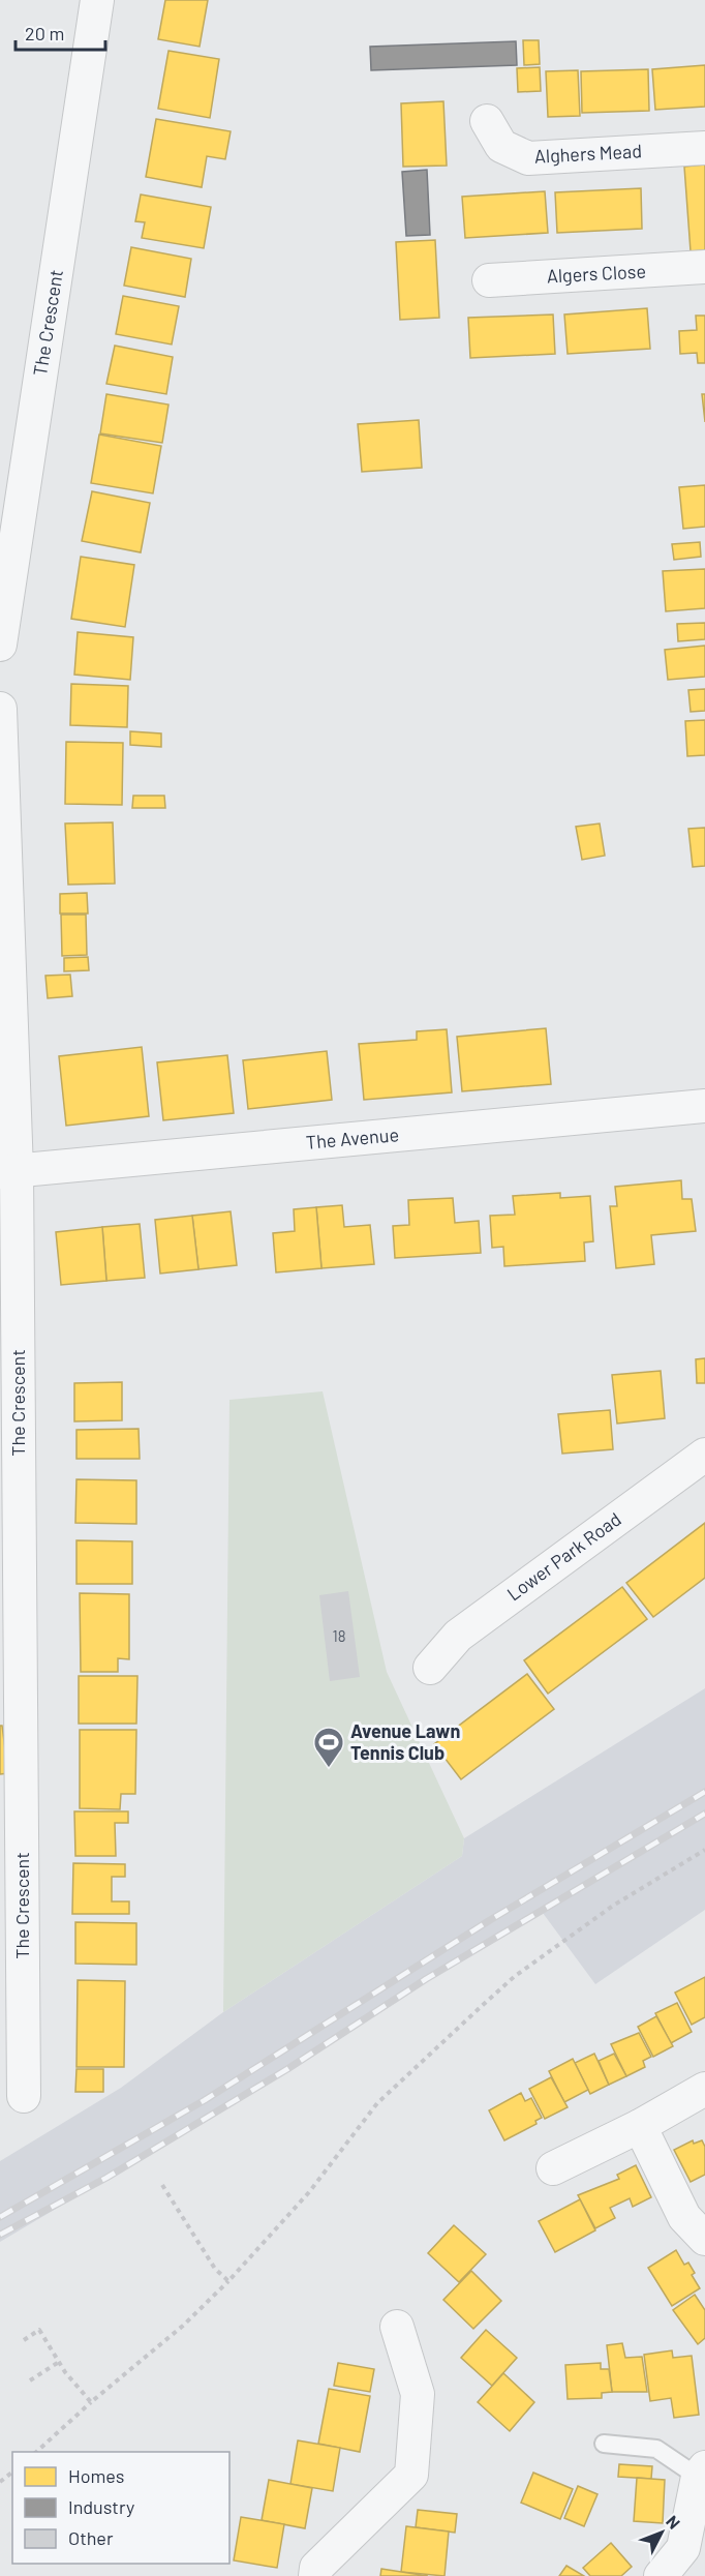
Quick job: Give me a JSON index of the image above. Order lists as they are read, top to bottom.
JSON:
{
  "streets": {
    "street": [
      "Alghers Mead",
      "Algers Close",
      "The Crescent",
      "The Avenue",
      "Lower Park Road"
    ]
  },
  "crossings": [
    ["The Crescent", "The Avenue"]
  ],
  "places": {
    "sports": ["Avenue Lawn Tennis Club"]
  },
  "house_numbers": ["18"],
  "legend": ["Homes", "Industry", "Other"],
  "scale_bar": "20 m",
  "north": "top right"
}
